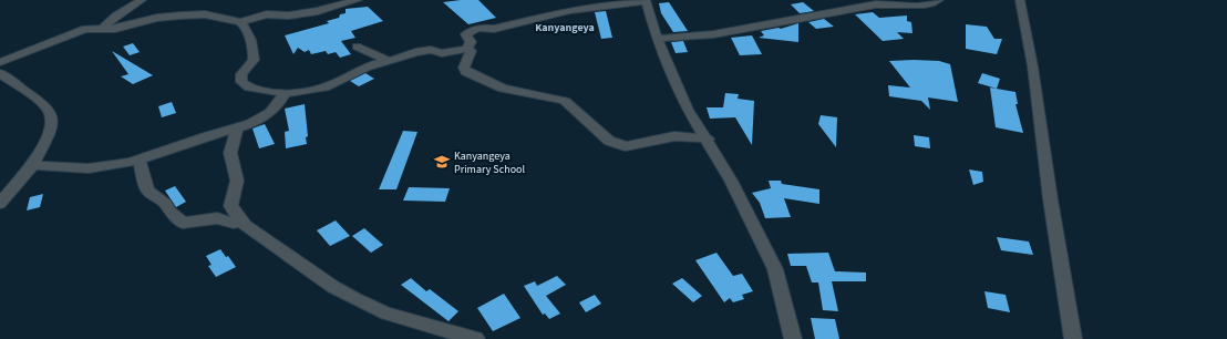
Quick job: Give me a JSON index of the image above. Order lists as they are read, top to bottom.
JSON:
{
  "districts": ["Kanyangeya"],
  "places": {
    "school or university": ["Kanyangeya Primary School"]
  }
}
